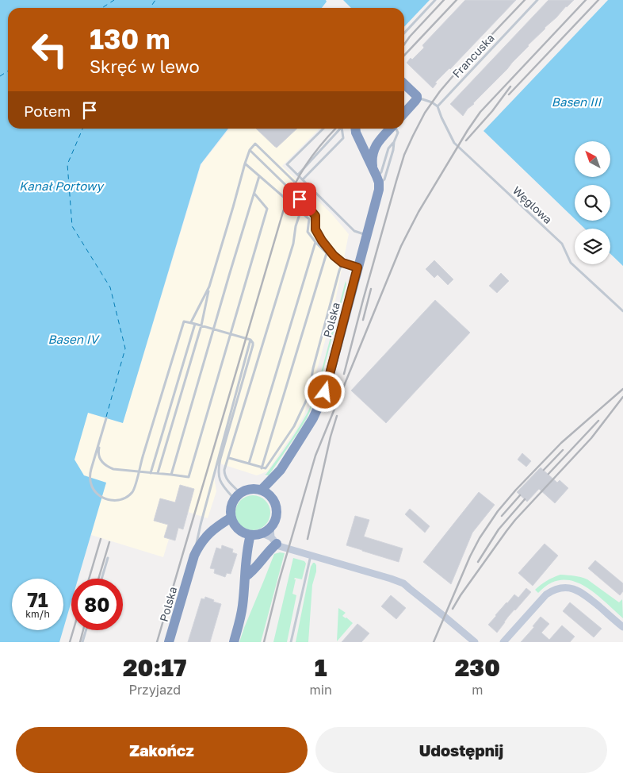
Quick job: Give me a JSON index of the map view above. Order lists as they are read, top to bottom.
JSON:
{
  "streets": {
    "highway": ["Polska"],
    "lane": ["Francuska", "Węglowa"]
  },
  "crossings": [
    ["Francuska", "Węglowa"]
  ],
  "water": ["Basen III", "Kanał Portowy", "Basen IV"],
  "north": "top left",
  "page": {
    "turn": ["130 m", "Skręć w lewo"],
    "then": "Potem",
    "speed": "71 km/h",
    "limit": "80",
    "eta": [
      "20:17",
      "Przyjazd",
      "1",
      "min",
      "230",
      "m"
    ],
    "buttons": ["Zakończ", "Udostępnij"]
  }
}
